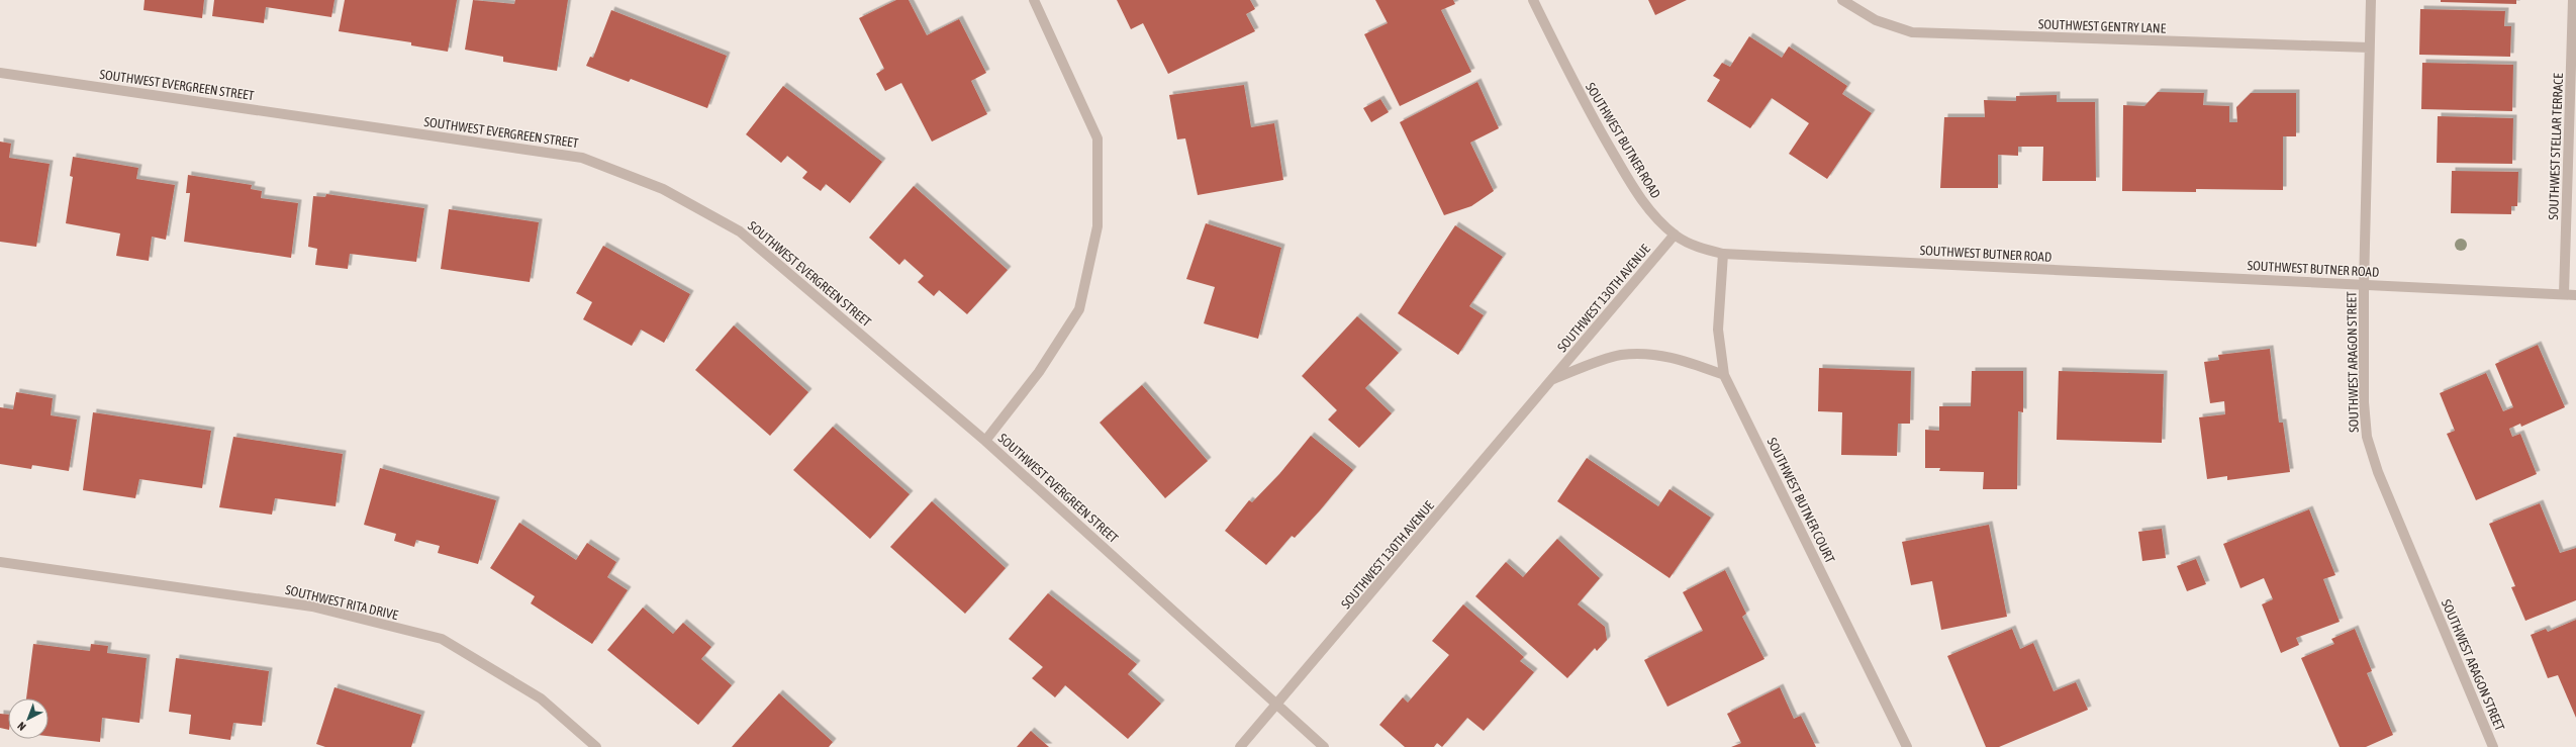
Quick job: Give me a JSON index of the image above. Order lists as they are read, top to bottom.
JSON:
{
  "streets": {
    "street": [
      "SOUTHWEST GENTRY LANE",
      "SOUTHWEST EVERGREEN STREET",
      "SOUTHWEST BUTNER ROAD",
      "SOUTHWEST STELLAR TERRACE",
      "SOUTHWEST 130TH AVENUE",
      "SOUTHWEST ARAGON STREET",
      "SOUTHWEST BUTNER COURT",
      "SOUTHWEST RITA DRIVE"
    ]
  },
  "crossings": [
    ["SOUTHWEST GENTRY LANE", "SOUTHWEST ARAGON STREET"],
    ["SOUTHWEST EVERGREEN STREET", "SOUTHWEST 130TH AVENUE"],
    ["SOUTHWEST BUTNER ROAD", "SOUTHWEST STELLAR TERRACE"],
    ["SOUTHWEST BUTNER ROAD", "SOUTHWEST 130TH AVENUE"],
    ["SOUTHWEST BUTNER ROAD", "SOUTHWEST ARAGON STREET"],
    ["SOUTHWEST BUTNER ROAD", "SOUTHWEST BUTNER COURT"],
    ["SOUTHWEST 130TH AVENUE", "SOUTHWEST BUTNER COURT"]
  ],
  "north": "bottom left"
}
